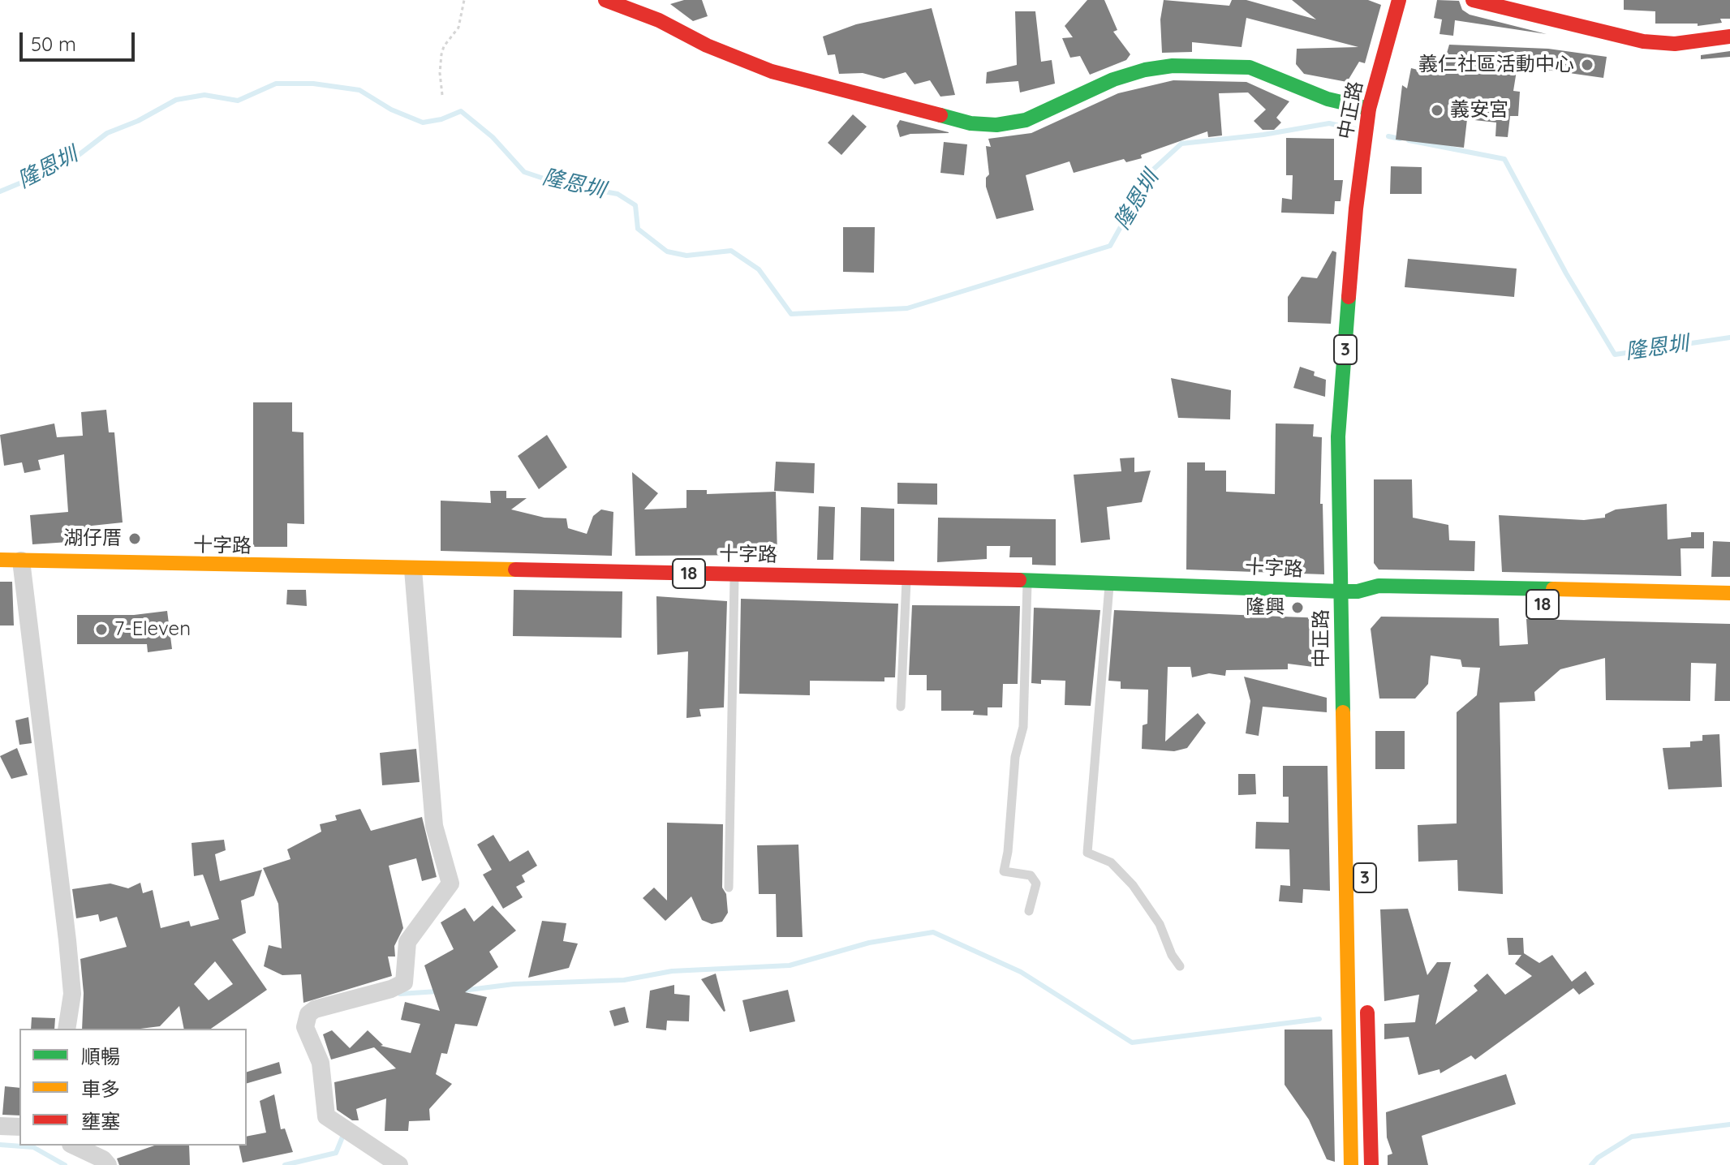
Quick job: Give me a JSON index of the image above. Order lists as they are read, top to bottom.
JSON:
{
  "streets": {
    "main road": [
      "中正路",
      "3",
      "十字路",
      "18"
    ]
  },
  "crossings": [
    ["中正路", "十字路"],
    ["十字路", "18"]
  ],
  "water": ["隆恩圳"],
  "places": [
    "義仁社區活動中心",
    "義安宮",
    "湖仔厝",
    "隆興",
    "7-Eleven"
  ],
  "legend": ["順暢", "車多", "壅塞"],
  "scale_bar": "50 m"
}
